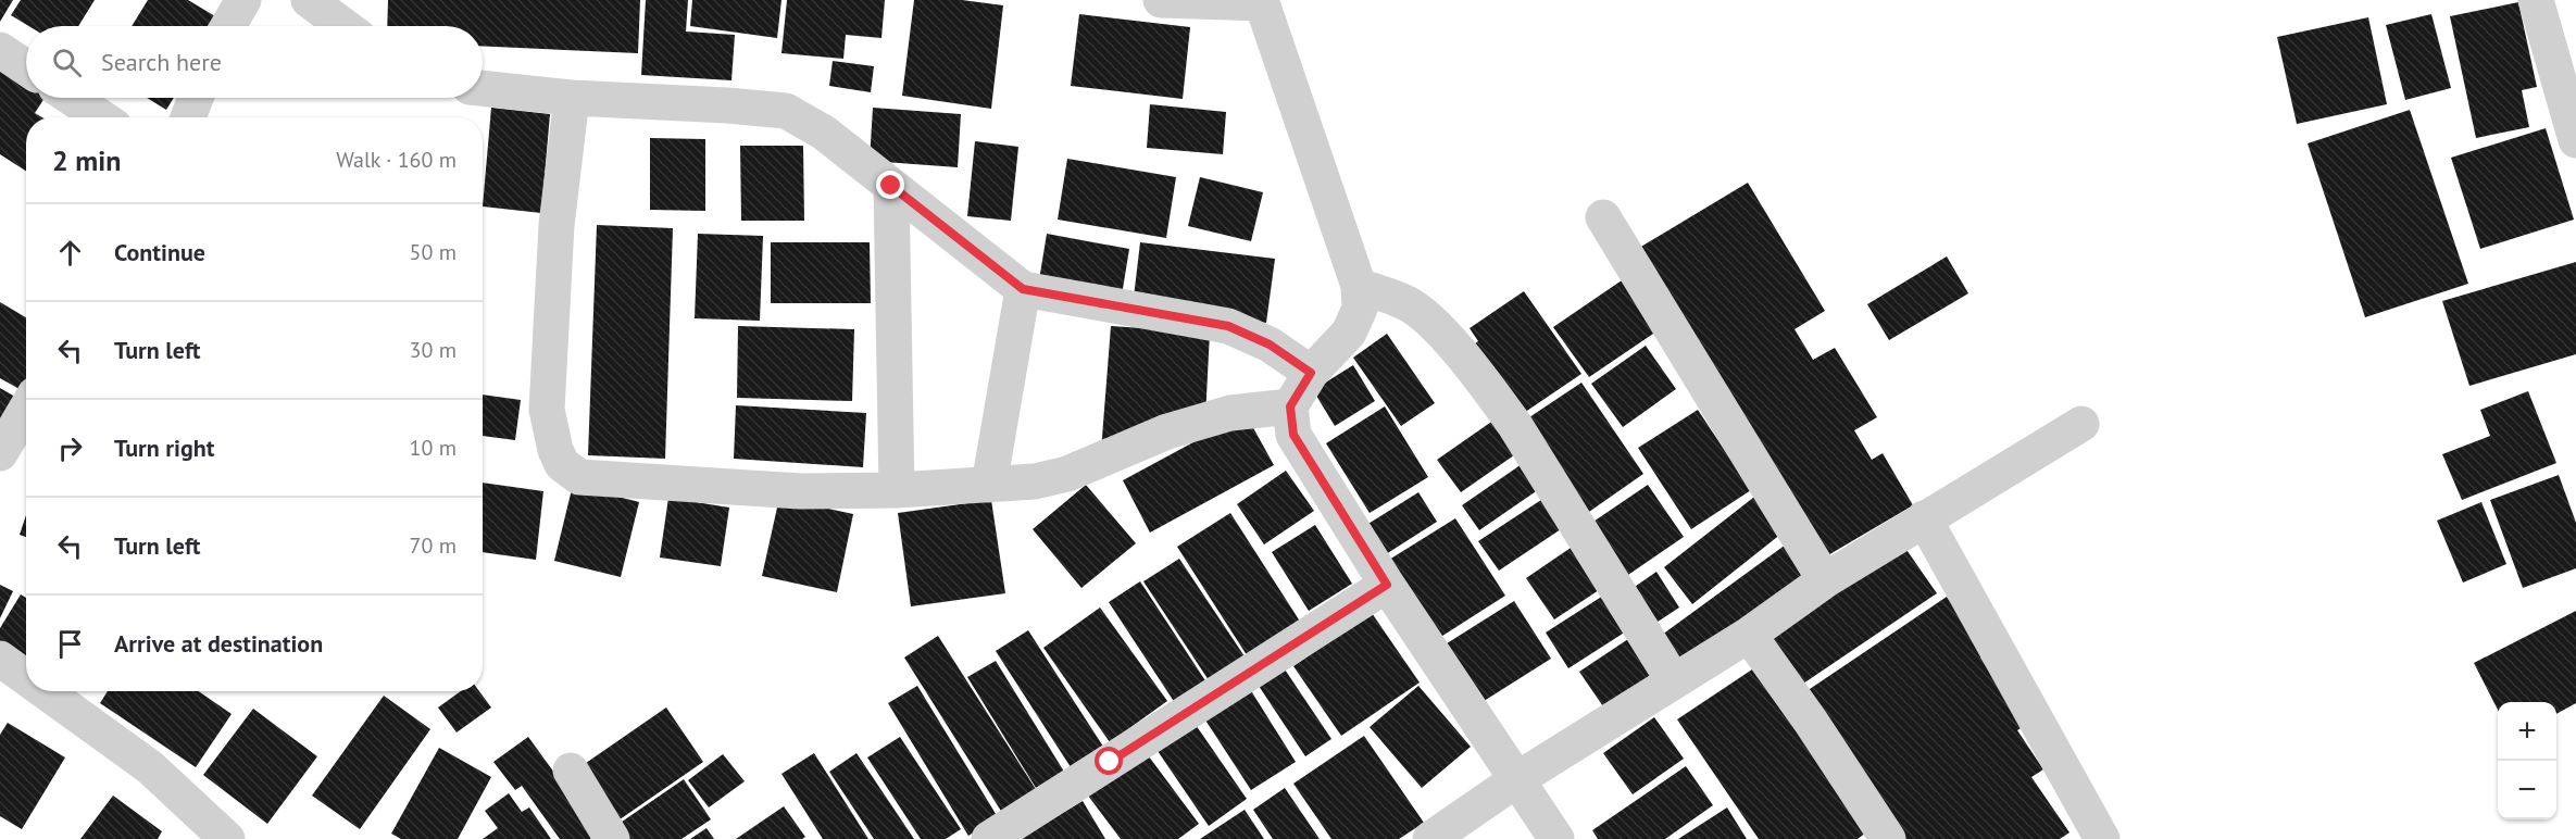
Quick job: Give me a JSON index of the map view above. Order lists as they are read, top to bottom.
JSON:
{
  "page": {
    "search": "Search here",
    "heading": ["2 min", "Walk · 160 m"],
    "list": [
      ["Continue", "50 m"],
      ["Turn left", "30 m"],
      ["Turn right", "10 m"],
      ["Turn left", "70 m"],
      "Arrive at destination"
    ],
    "map_buttons": ["+", "−"]
  }
}
